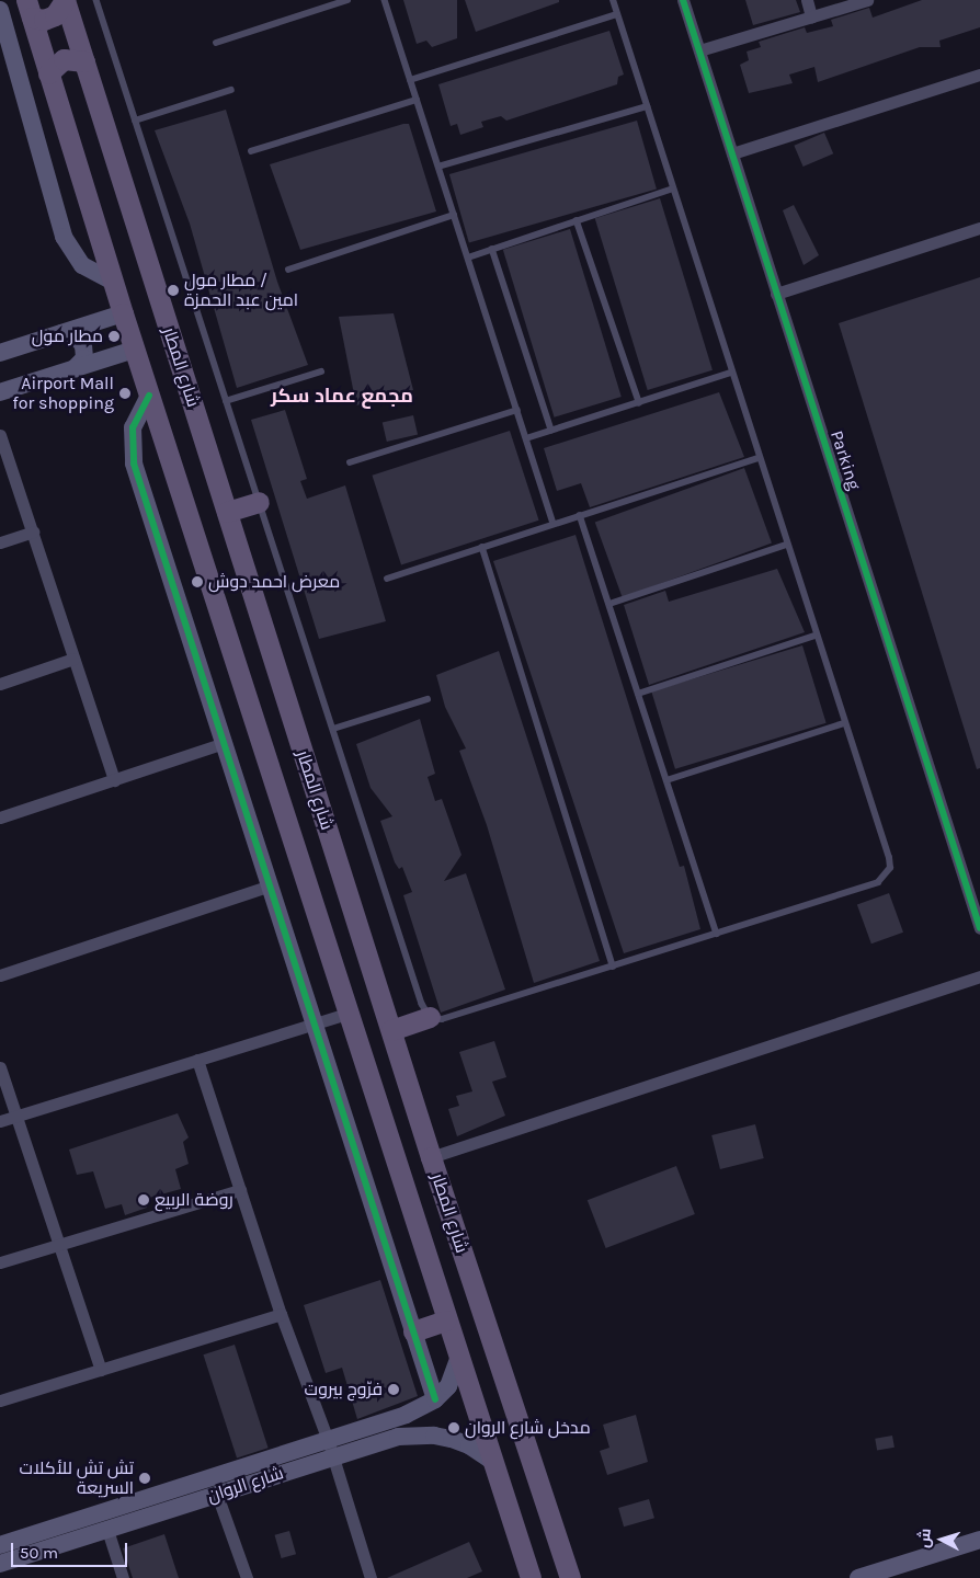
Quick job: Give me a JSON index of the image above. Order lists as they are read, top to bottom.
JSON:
{
  "streets": {
    "main road": ["شارع المطار"],
    "street": ["Parking", "شارع الروان"]
  },
  "crossings": [
    ["شارع المطار", "شارع الروان"]
  ],
  "districts": ["مجمع عماد سكر"],
  "places": [
    "مطار مول / امين عبد الحمزة",
    "مطار مول",
    "Airport Mall for shopping",
    "معرض احمد دوش",
    "روضة الربيع",
    "فرّوج بيروت",
    "مدخل شارع الروان",
    "تش تش للأكلات السريعة"
  ],
  "scale_bar": "50 m",
  "north": "left"
}
